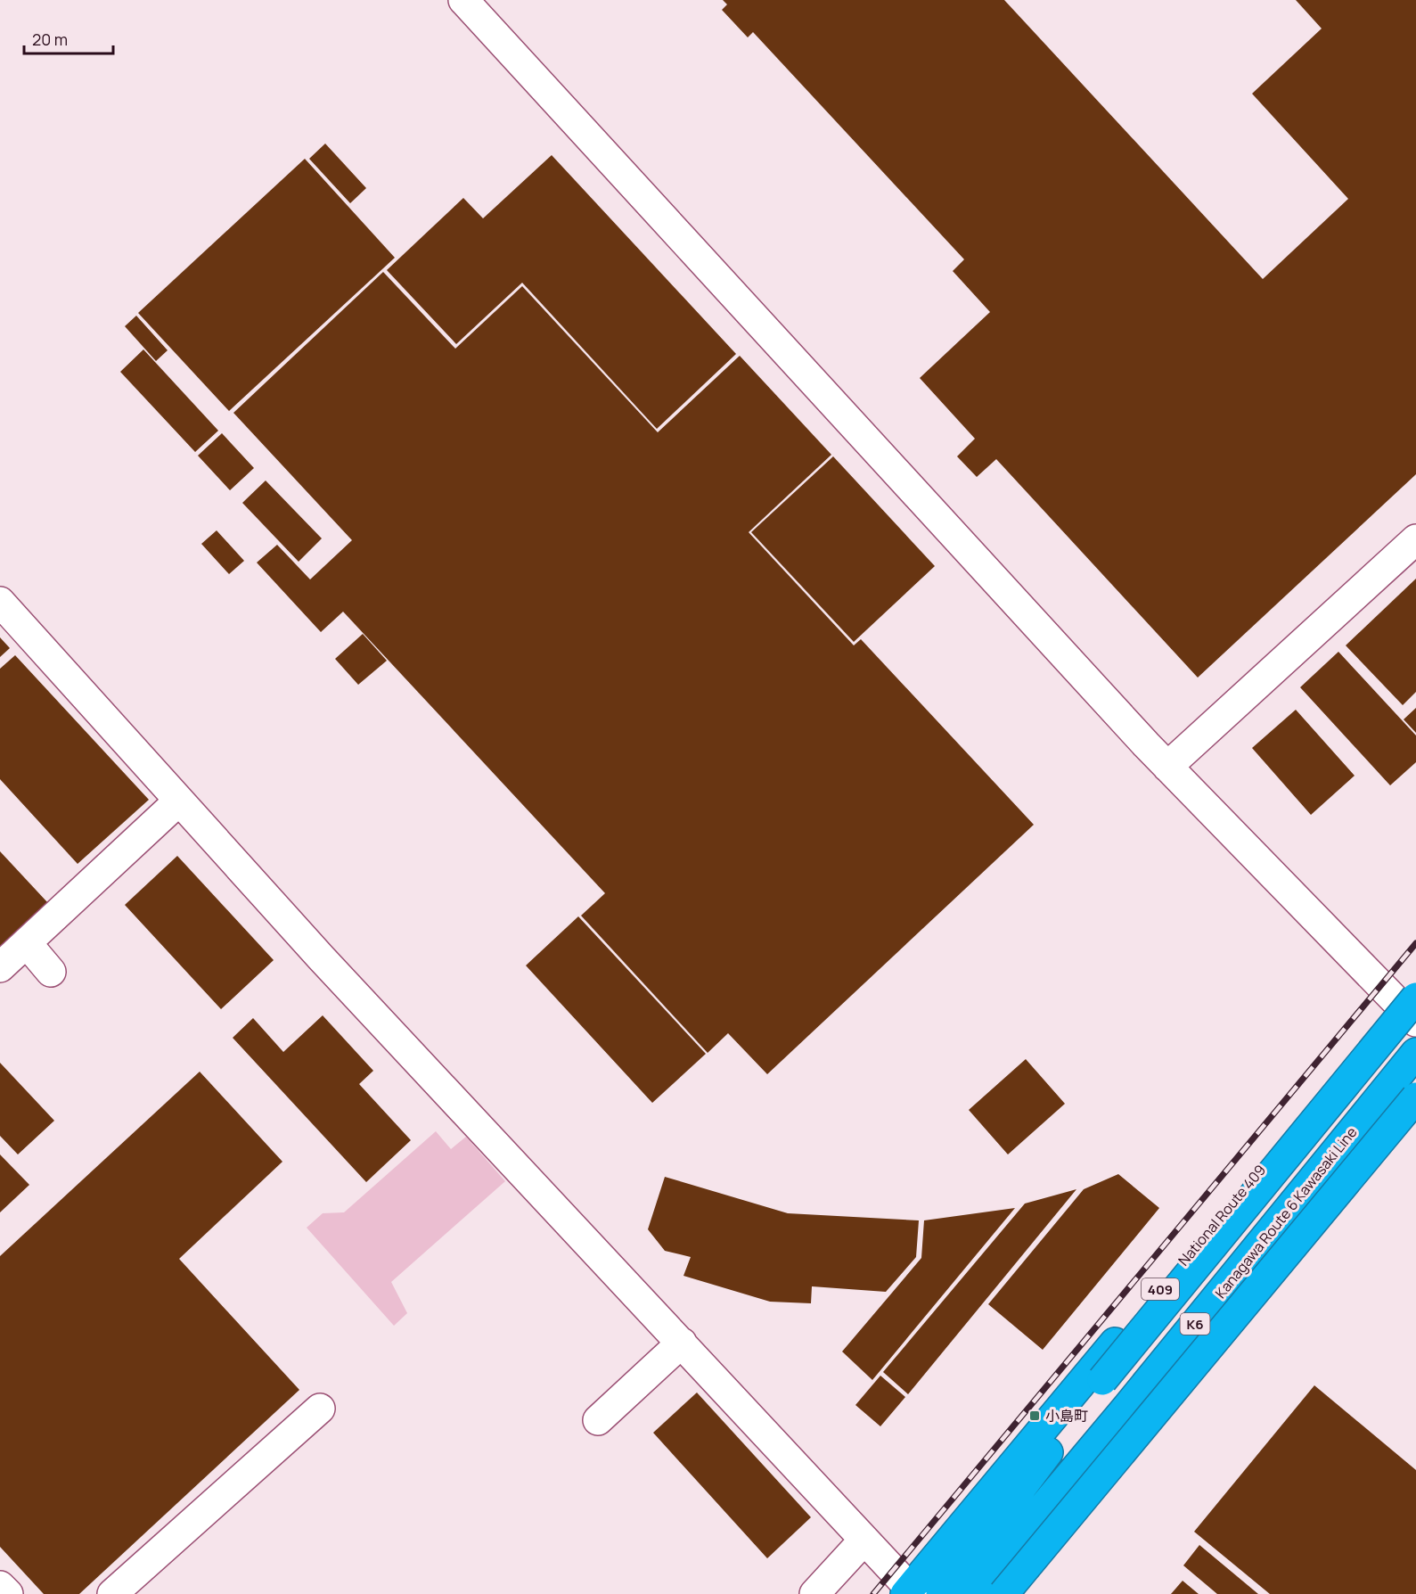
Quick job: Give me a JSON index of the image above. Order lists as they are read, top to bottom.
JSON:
{
  "streets": {
    "highway": [
      "Kanagawa Route 6 Kawasaki Line",
      "National Route 409",
      "409",
      "K6"
    ]
  },
  "places": {
    "transit": ["小島町"]
  },
  "scale_bar": "20 m"
}
